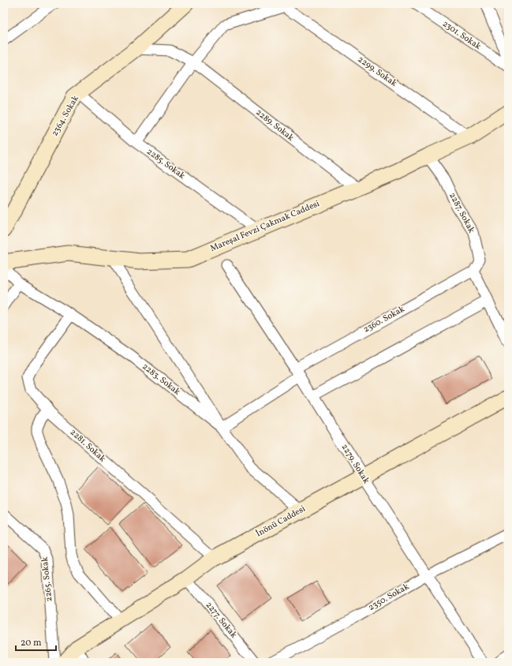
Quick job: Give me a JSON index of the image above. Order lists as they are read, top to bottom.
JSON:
{
  "streets": {
    "street": [
      "2301. Sokak",
      "2299. Sokak",
      "2364. Sokak",
      "2289. Sokak",
      "2285. Sokak",
      "2287. Sokak",
      "Mareşal Fevzi Çakmak Caddesi",
      "2360. Sokak",
      "2283. Sokak",
      "2281. Sokak",
      "2279. Sokak",
      "İnönü Caddesi",
      "2265. Sokak",
      "2350. Sokak",
      "2277. Sokak"
    ]
  },
  "crossings": [
    ["2299. Sokak", "Mareşal Fevzi Çakmak Caddesi"],
    ["2364. Sokak", "2289. Sokak"],
    ["2364. Sokak", "2285. Sokak"],
    ["2289. Sokak", "Mareşal Fevzi Çakmak Caddesi"],
    ["2285. Sokak", "Mareşal Fevzi Çakmak Caddesi"],
    ["2287. Sokak", "Mareşal Fevzi Çakmak Caddesi"],
    ["2287. Sokak", "2360. Sokak"],
    ["2360. Sokak", "2283. Sokak"],
    ["2360. Sokak", "2279. Sokak"],
    ["2283. Sokak", "2281. Sokak"],
    ["2283. Sokak", "İnönü Caddesi"],
    ["2281. Sokak", "İnönü Caddesi"],
    ["2279. Sokak", "İnönü Caddesi"],
    ["2279. Sokak", "2350. Sokak"],
    ["İnönü Caddesi", "2277. Sokak"]
  ],
  "scale_bar": "20 m"
}
